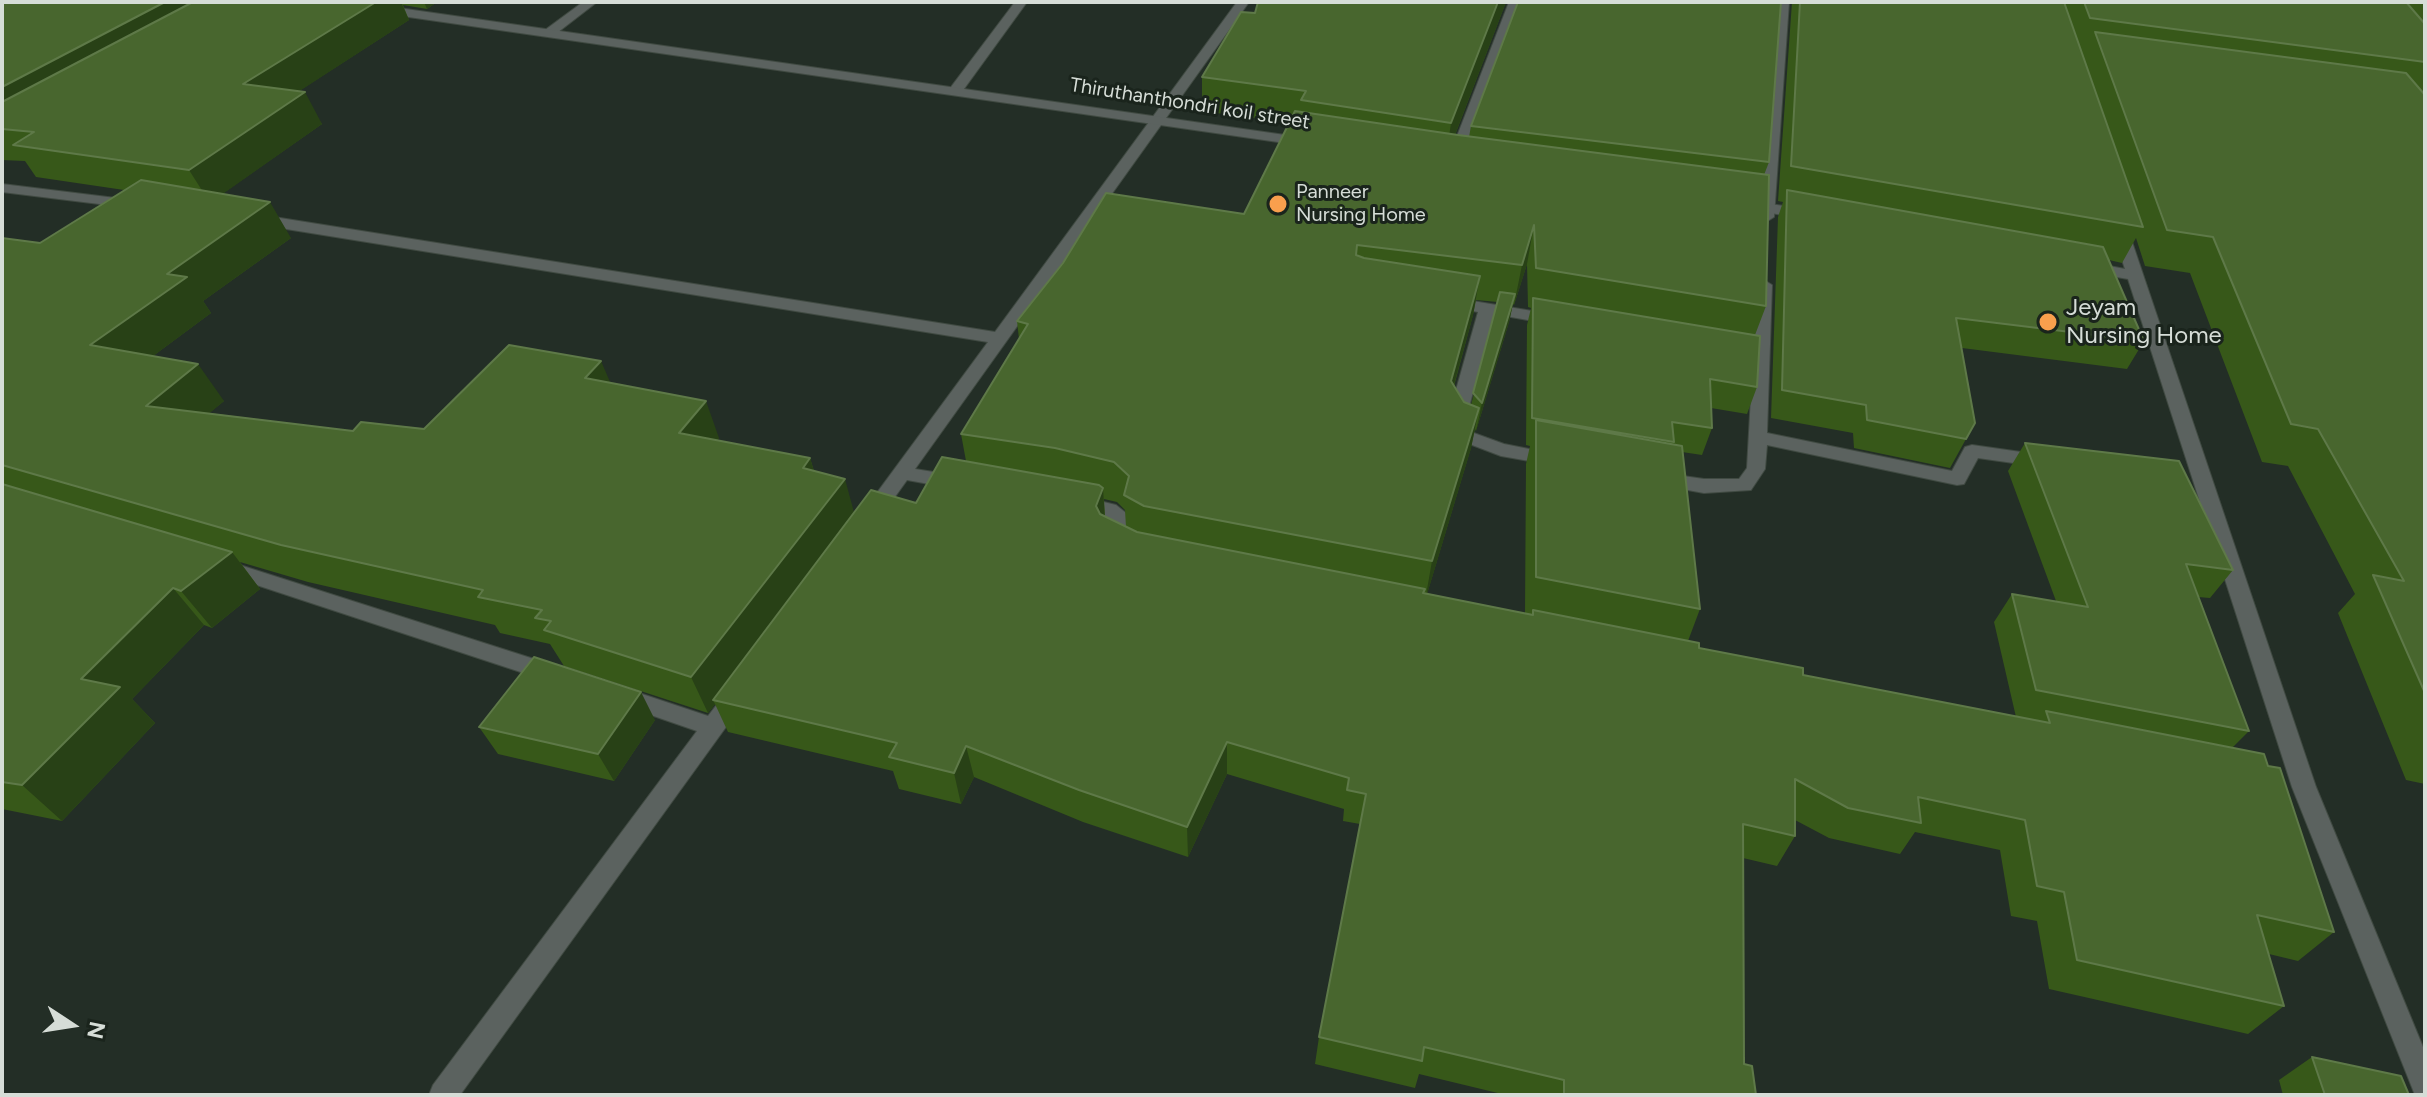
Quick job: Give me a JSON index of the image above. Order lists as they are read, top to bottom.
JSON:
{
  "streets": {
    "street": ["Thiruthanthondri koil street"]
  },
  "places": ["Panneer Nursing Home", "Jeyam Nursing Home"],
  "north": "right"
}
